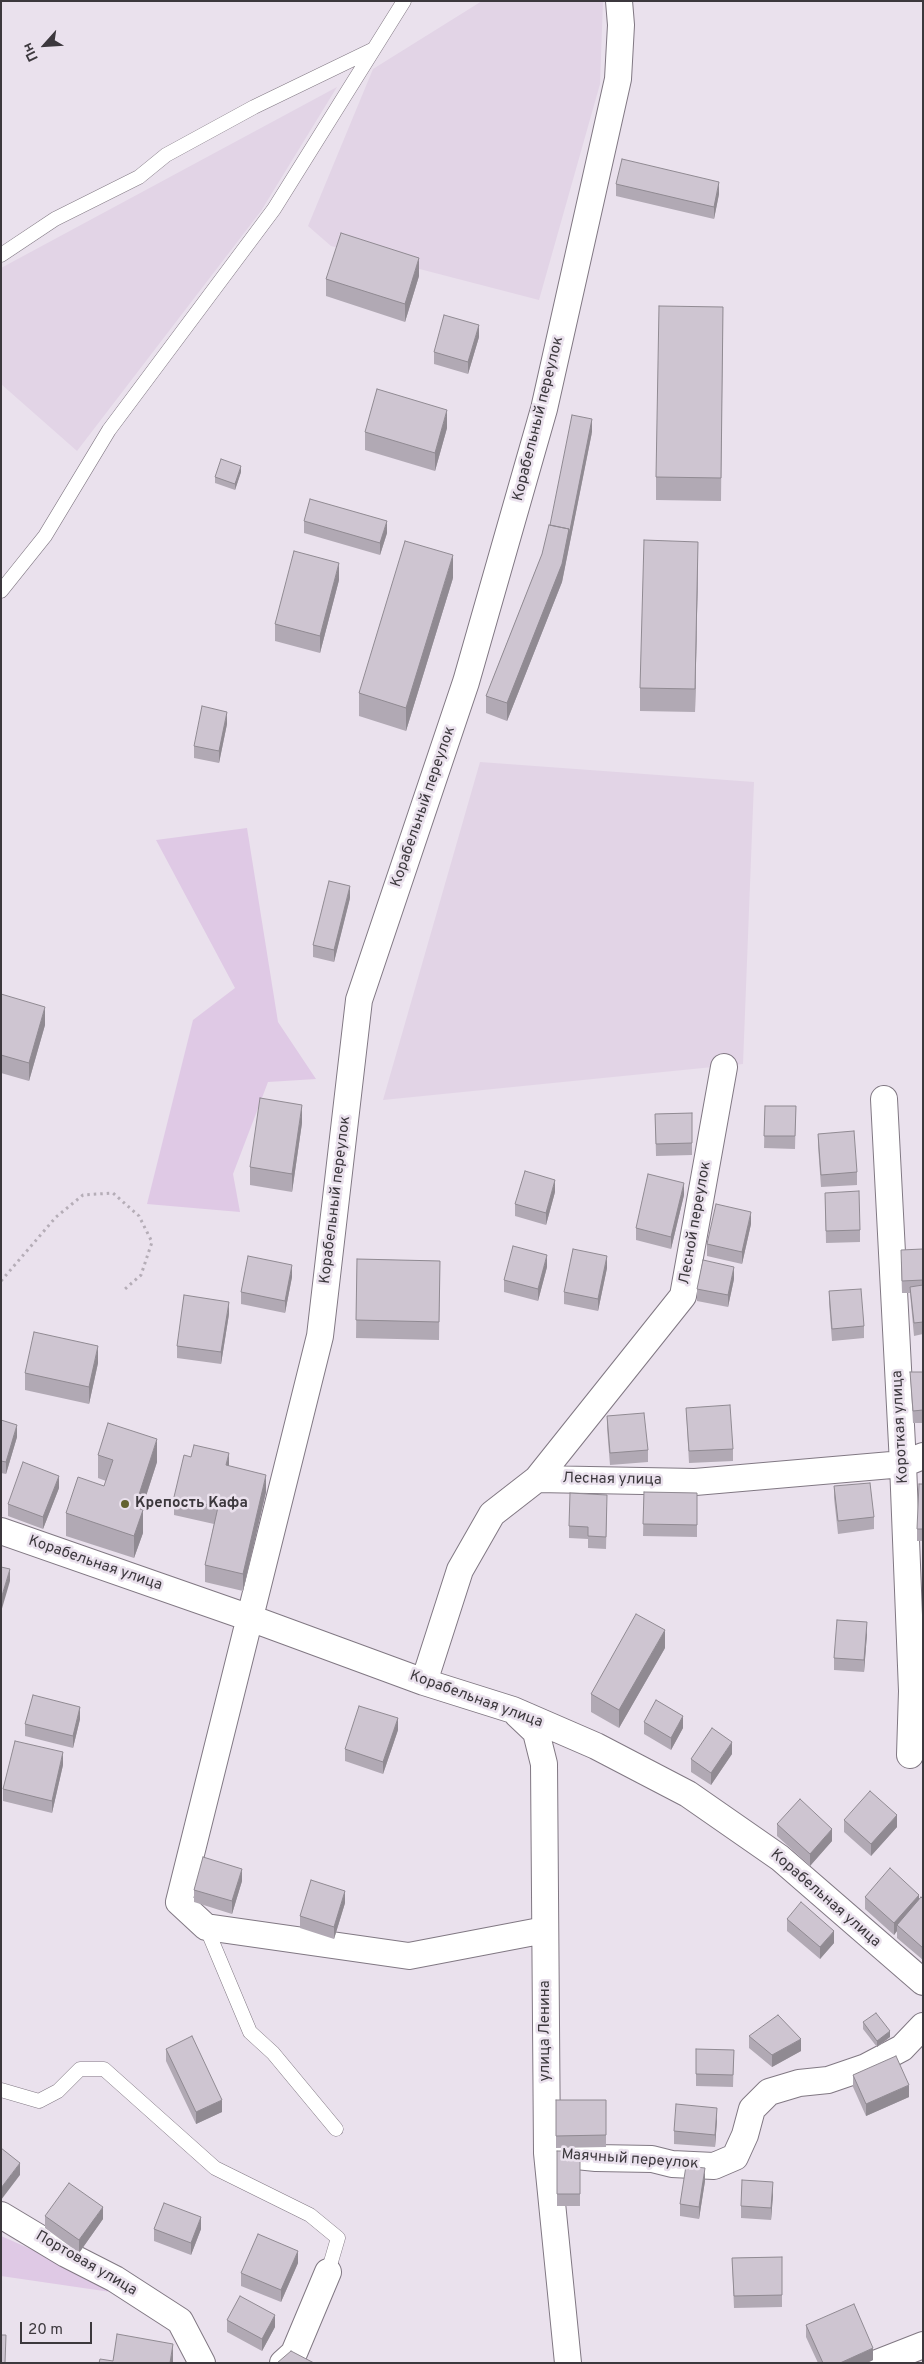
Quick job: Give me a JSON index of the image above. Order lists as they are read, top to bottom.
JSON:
{
  "streets": {
    "street": [
      "Корабельный переулок",
      "Лесной переулок",
      "Короткая улица",
      "Лесная улица",
      "Корабельная улица",
      "улица Ленина",
      "Маячный переулок",
      "Портовая улица"
    ]
  },
  "crossings": [
    ["Корабельный переулок", "Корабельная улица"],
    ["Лесной переулок", "Лесная улица"],
    ["Короткая улица", "Лесная улица"],
    ["Корабельная улица", "улица Ленина"],
    ["улица Ленина", "Маячный переулок"]
  ],
  "places": ["Крепость Кафа"],
  "scale_bar": "20 m",
  "north": "bottom left"
}
